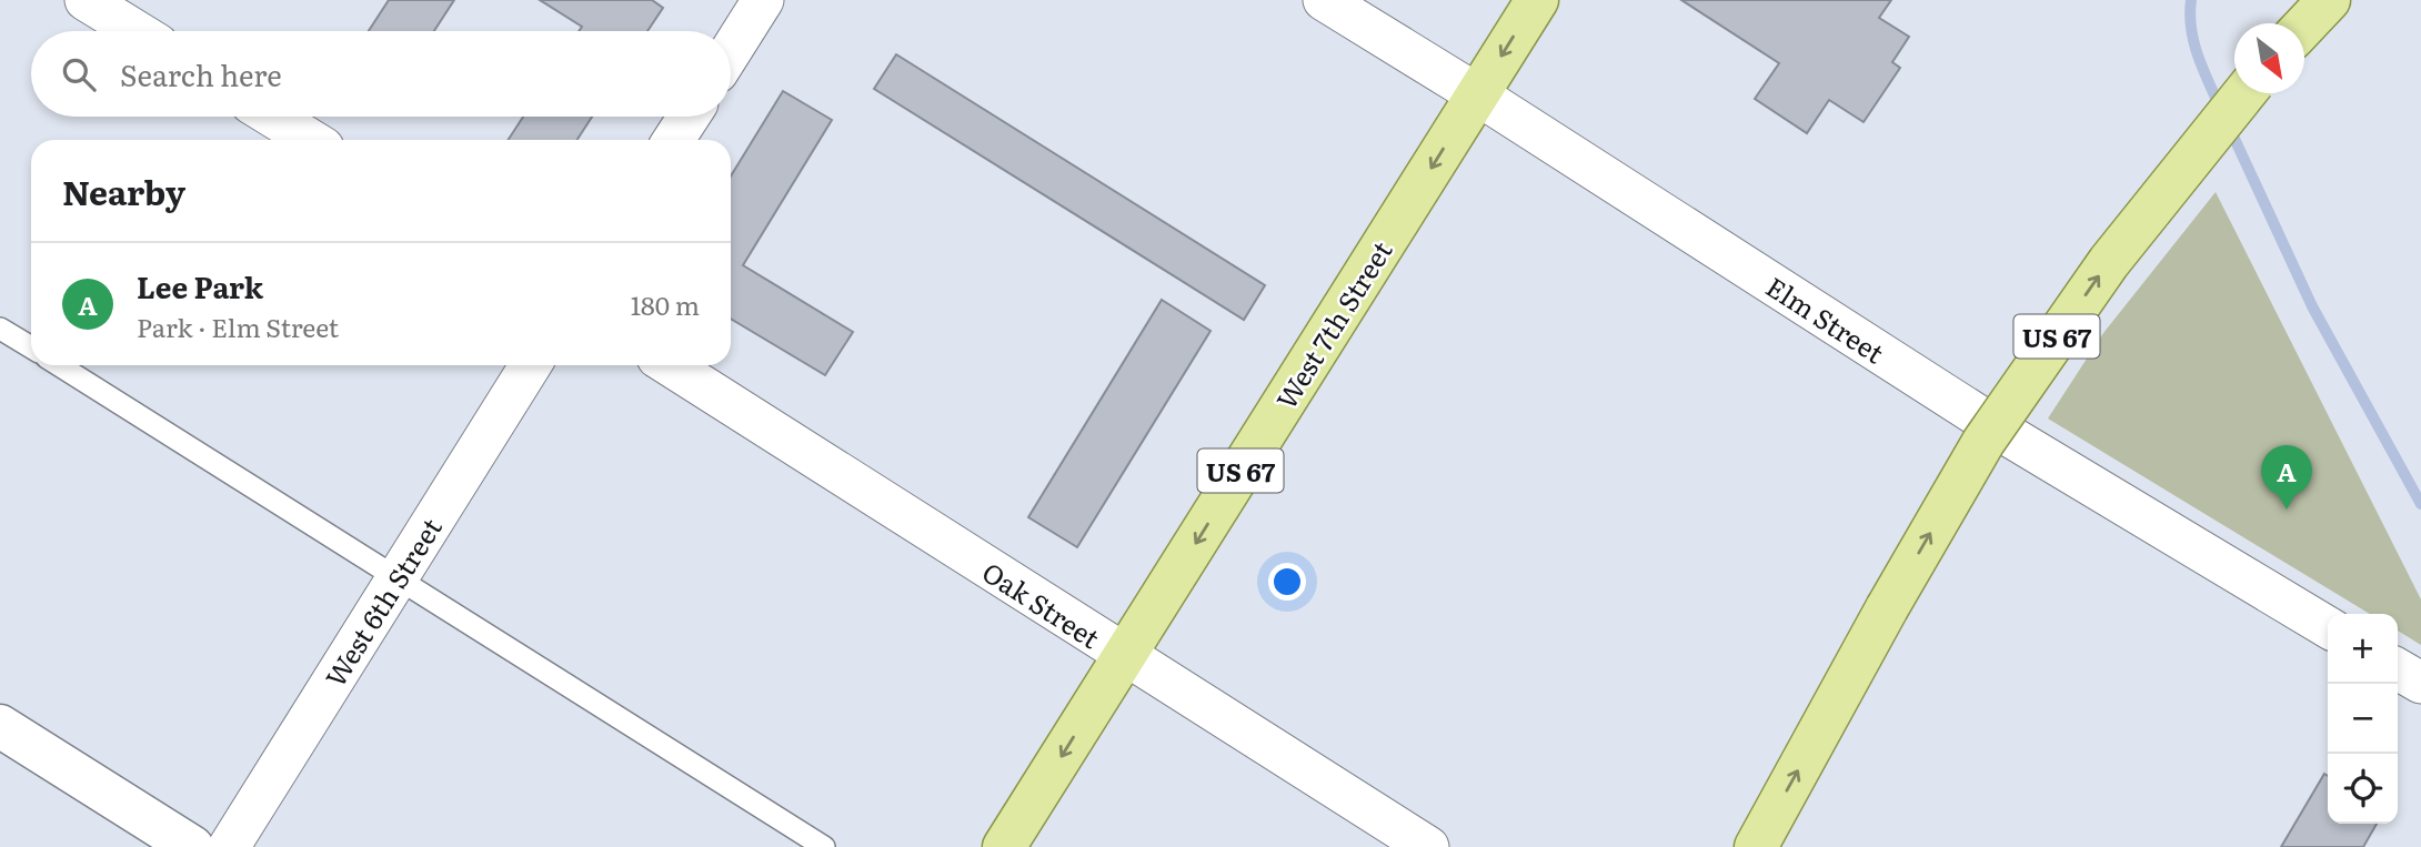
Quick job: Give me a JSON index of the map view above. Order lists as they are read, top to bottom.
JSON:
{
  "streets": {
    "main road": ["West 7th Street", "US 67"],
    "street": ["Elm Street", "West 6th Street", "Oak Street"]
  },
  "crossings": [
    ["Elm Street", "West 7th Street"],
    ["West 7th Street", "Oak Street"]
  ],
  "one_way": ["West 7th Street"],
  "north": "bottom right",
  "page": {
    "search": "Search here",
    "heading": "Nearby",
    "list": [
      {
        "mark": "A",
        "name": "Lee Park",
        "note": "Park · Elm Street",
        "value": "180 m"
      }
    ],
    "pins": "A",
    "map_buttons": ["+", "−"]
  }
}
